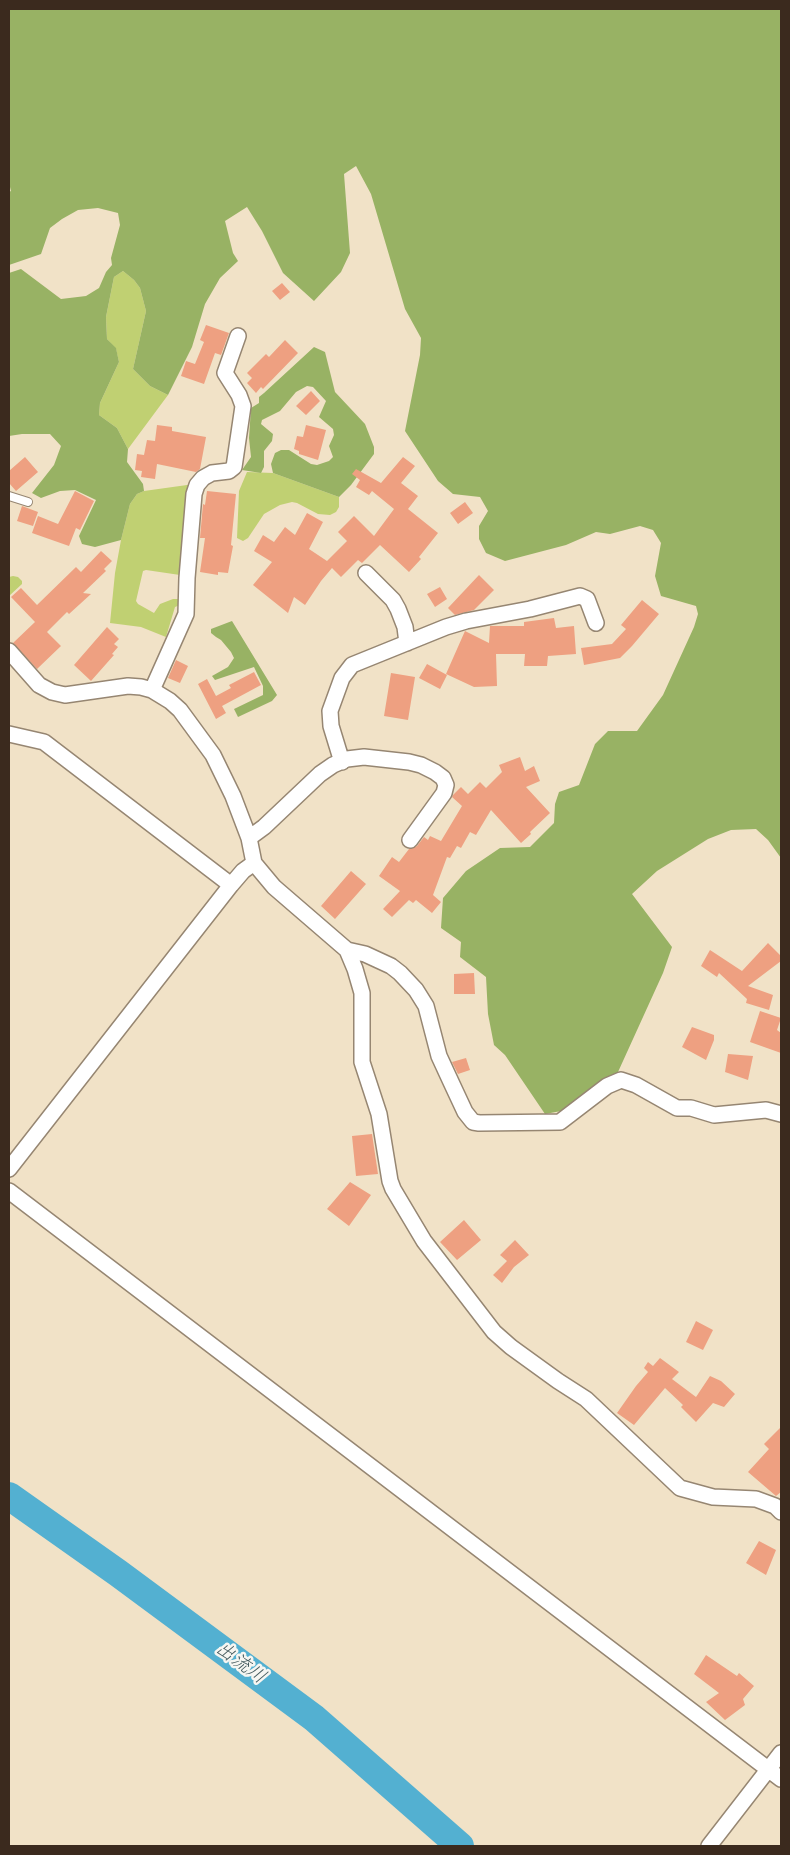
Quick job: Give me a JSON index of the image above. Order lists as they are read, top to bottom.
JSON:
{
  "water": ["出流川"]
}
